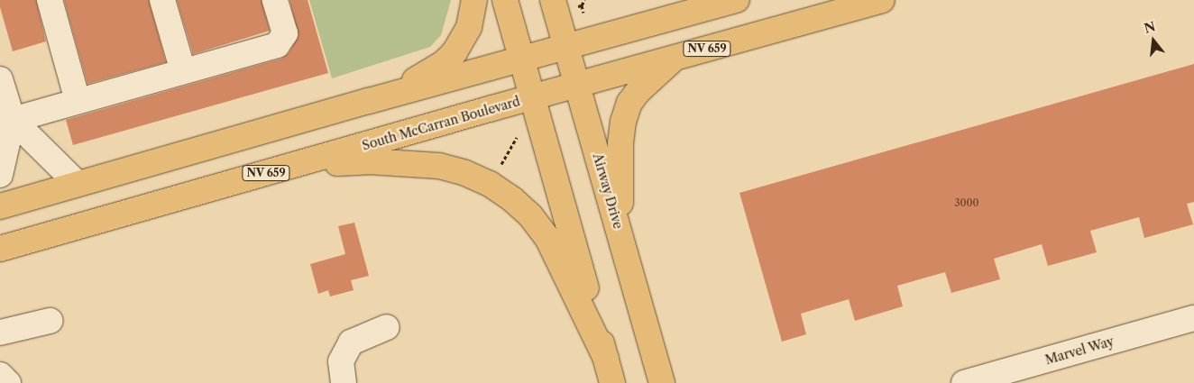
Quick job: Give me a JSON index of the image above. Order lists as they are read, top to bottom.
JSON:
{
  "streets": {
    "main road": ["NV 659", "South McCarran Boulevard", "Airway Drive"],
    "lane": ["Marvel Way"]
  },
  "crossings": [
    ["South McCarran Boulevard", "Airway Drive"]
  ],
  "house_numbers": ["3000"],
  "north": "top"
}
